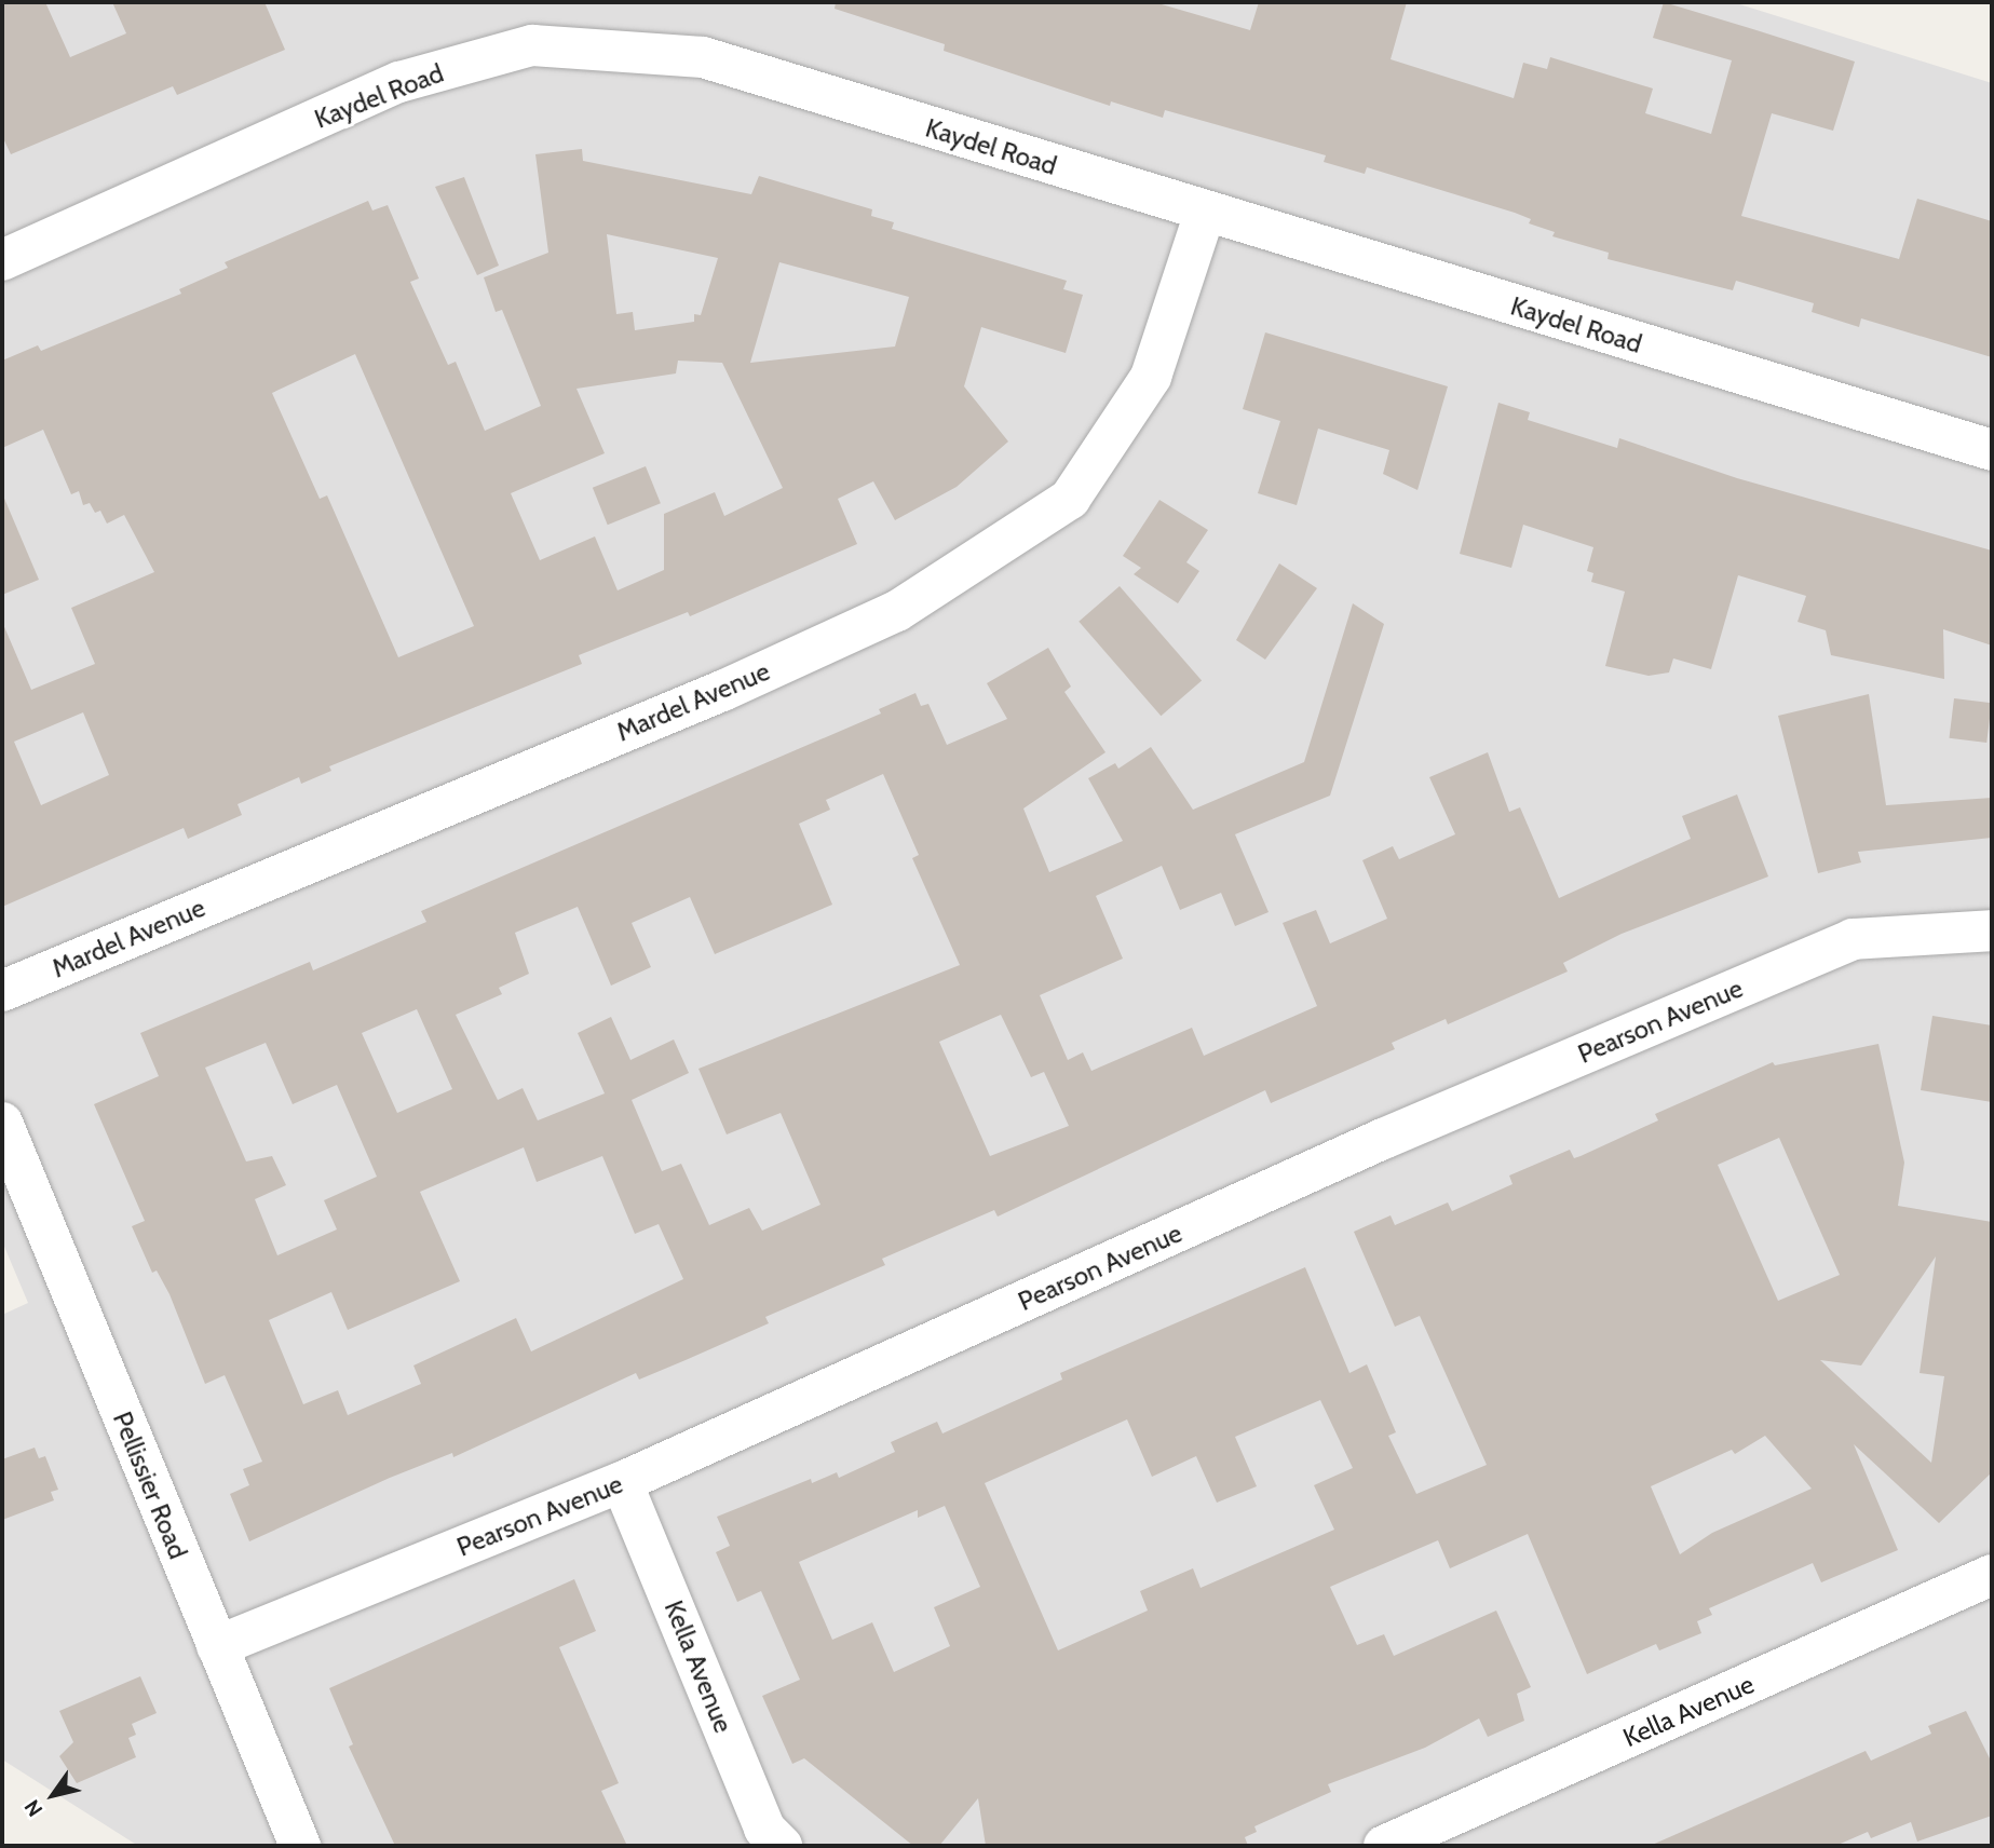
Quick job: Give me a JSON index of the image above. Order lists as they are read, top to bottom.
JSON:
{
  "streets": {
    "street": [
      "Kaydel Road",
      "Mardel Avenue",
      "Pearson Avenue",
      "Pellissier Road",
      "Kella Avenue"
    ]
  },
  "crossings": [
    ["Kaydel Road", "Mardel Avenue"],
    ["Pearson Avenue", "Pellissier Road"],
    ["Pearson Avenue", "Kella Avenue"]
  ],
  "north": "bottom left"
}
